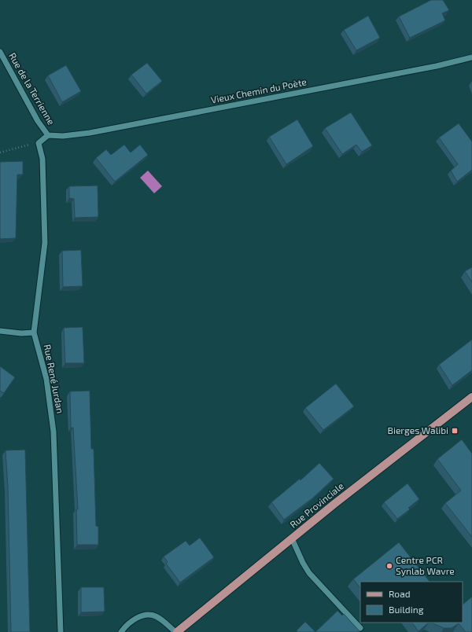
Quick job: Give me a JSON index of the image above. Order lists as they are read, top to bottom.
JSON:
{
  "streets": {
    "main road": ["Rue Provinciale"],
    "street": ["Rue de la Terrienne", "Vieux Chemin du Poète", "Rue René Jurdan"]
  },
  "crossings": [
    ["Rue de la Terrienne", "Vieux Chemin du Poète"],
    ["Rue de la Terrienne", "Rue René Jurdan"],
    ["Vieux Chemin du Poète", "Rue René Jurdan"]
  ],
  "places": {
    "transit": ["Bierges Walibi"],
    "other": ["Centre PCR Synlab Wavre"]
  },
  "legend": ["Road", "Building"]
}
